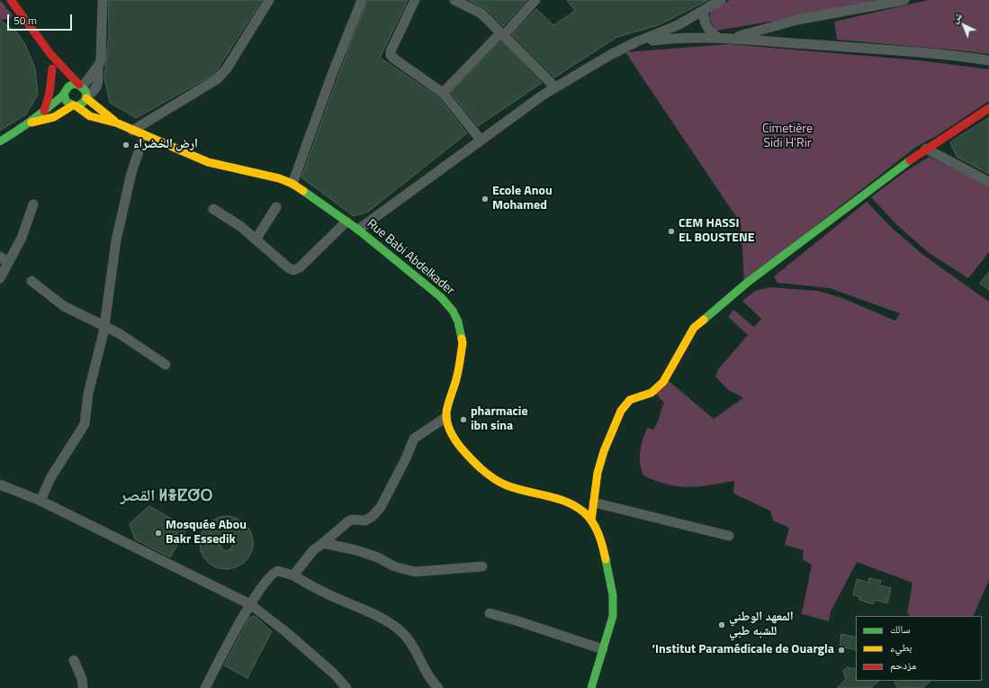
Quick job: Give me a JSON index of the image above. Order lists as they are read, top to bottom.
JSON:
{
  "streets": {
    "main road": ["Rue Babi Abdelkader"]
  },
  "districts": ["القصر ⵍⴻⵇⵚⵔ"],
  "parks": ["Cimetière Sidi H'Rir"],
  "places": [
    "ارض الخضراء",
    "Ecole Anou Mohamed",
    "CEM HASSI EL BOUSTENE",
    "pharmacie ibn sina",
    "Mosquée Abou Bakr Essedik",
    "المعهد الوطني للشبه طبي",
    "’Institut Paramédicale de Ouargla"
  ],
  "legend": ["سالك", "بطيء", "مزدحم"],
  "scale_bar": "50 m",
  "north": "top left"
}
